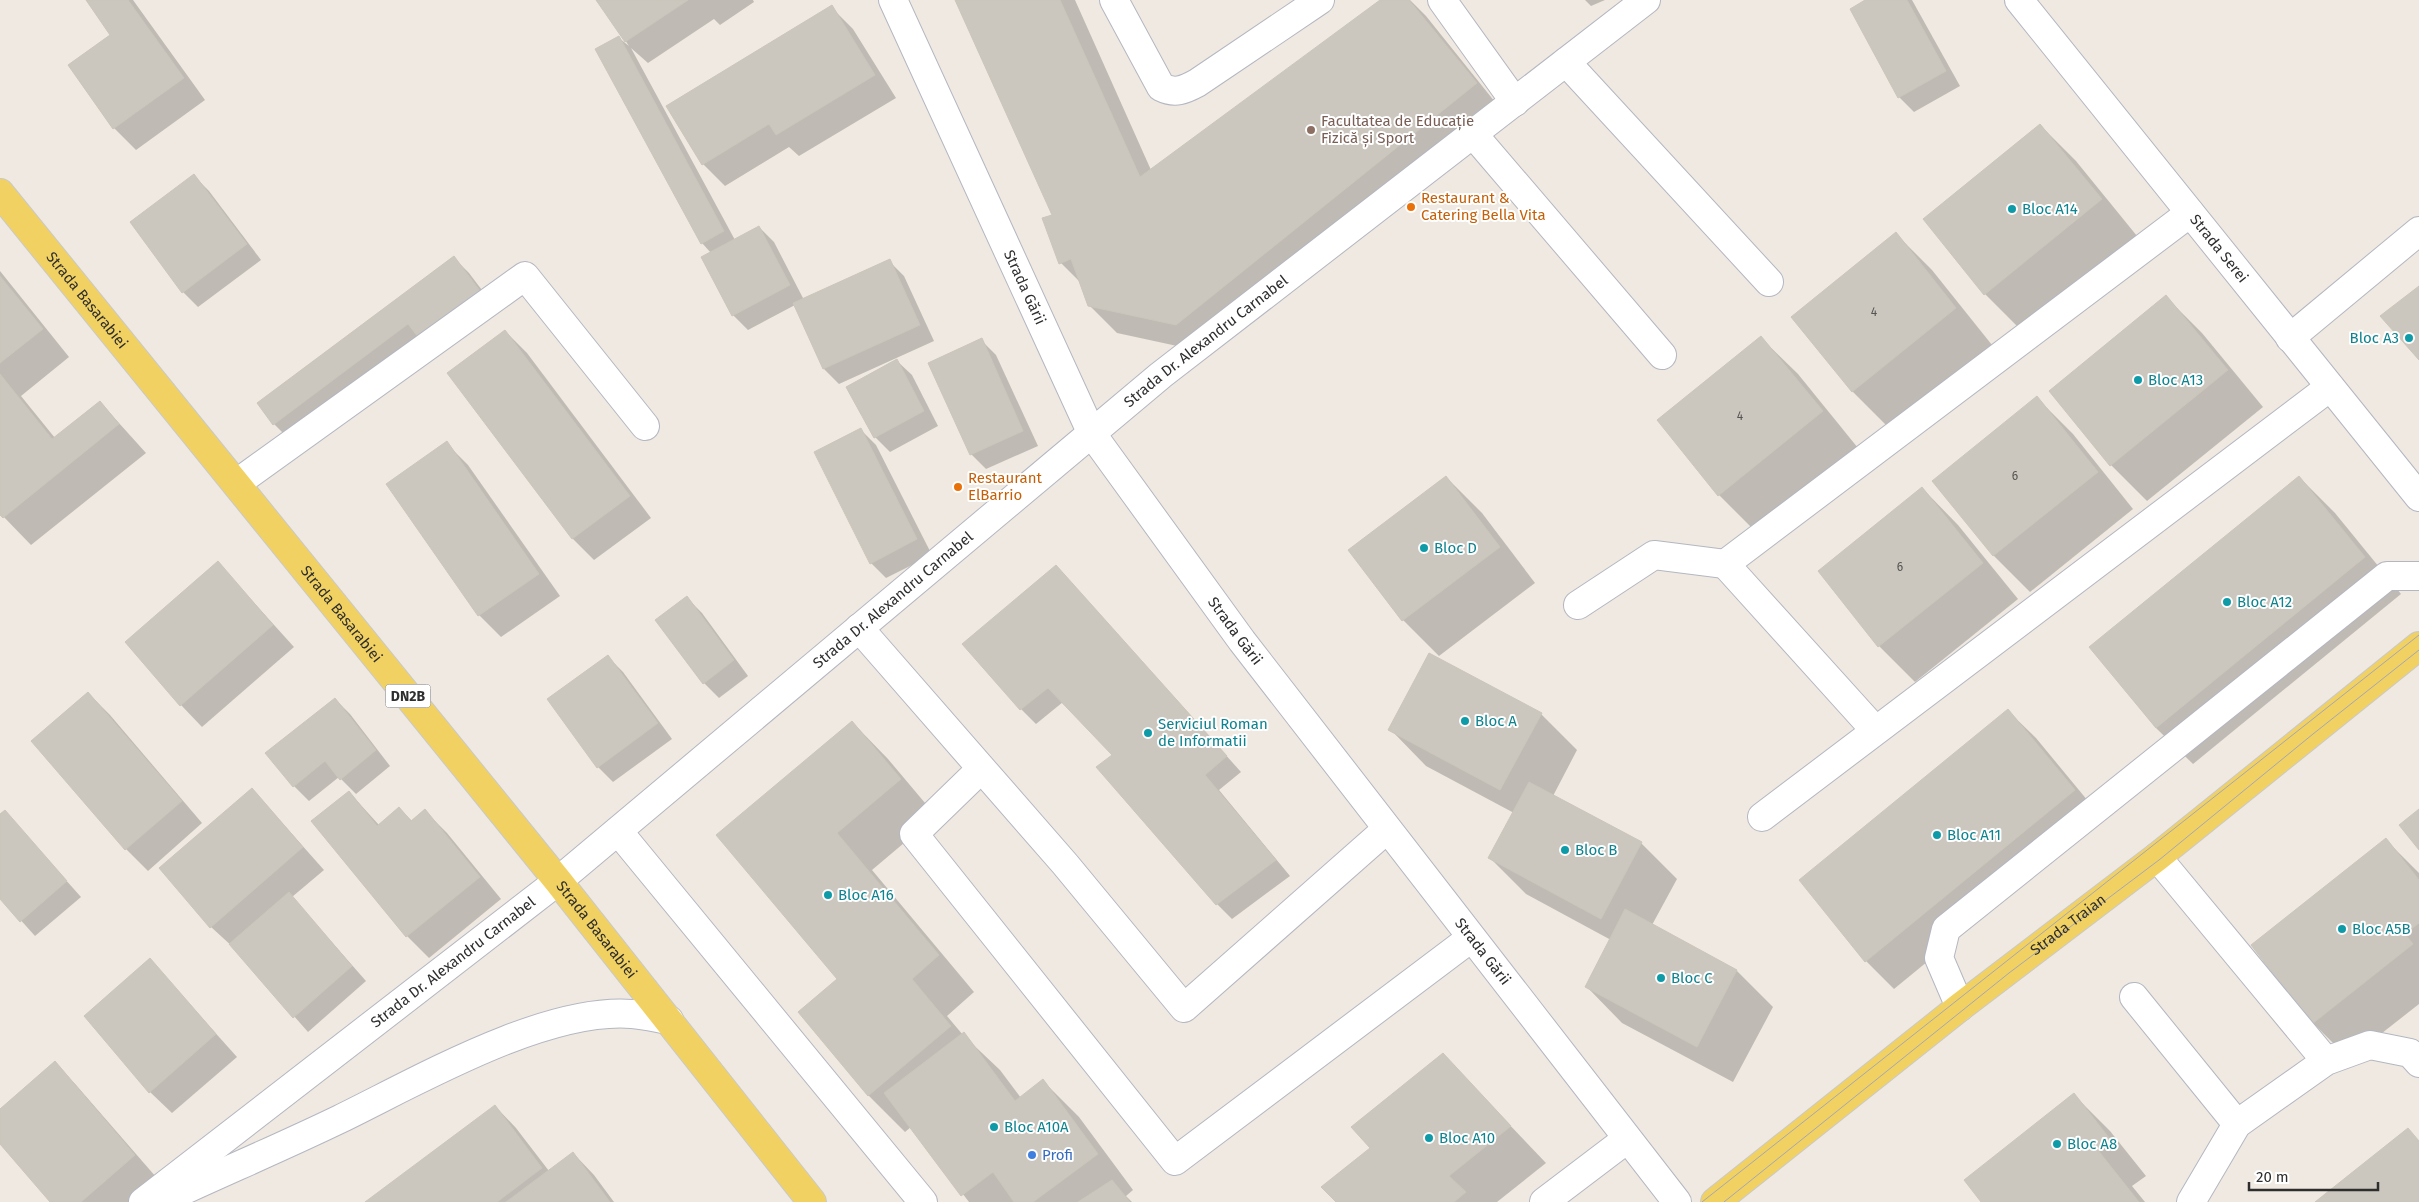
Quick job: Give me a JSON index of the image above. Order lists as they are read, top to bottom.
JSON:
{
  "streets": {
    "main road": ["Strada Basarabiei", "DN2B", "Strada Traian"],
    "street": ["Strada Serei", "Strada Gării", "Strada Dr. Alexandru Carnabel"]
  },
  "crossings": [
    ["Strada Gării", "Strada Dr. Alexandru Carnabel"],
    ["Strada Basarabiei", "Strada Dr. Alexandru Carnabel"]
  ],
  "places": [
    "Facultatea de Educație Fizică și Sport",
    "Restaurant & Catering Bella Vita",
    "Bloc A14",
    "Bloc A3",
    "Bloc A13",
    "Restaurant ElBarrio",
    "Bloc D",
    "Bloc A12",
    "Bloc A",
    "Serviciul Roman de Informatii",
    "Bloc A11",
    "Bloc B",
    "Bloc A16",
    "Bloc A5B",
    "Bloc C",
    "Bloc A10A",
    "Bloc A10",
    "Bloc A8",
    "Profi"
  ],
  "house_numbers": [
    "4",
    "4",
    "6",
    "6"
  ],
  "scale_bar": "20 m"
}
